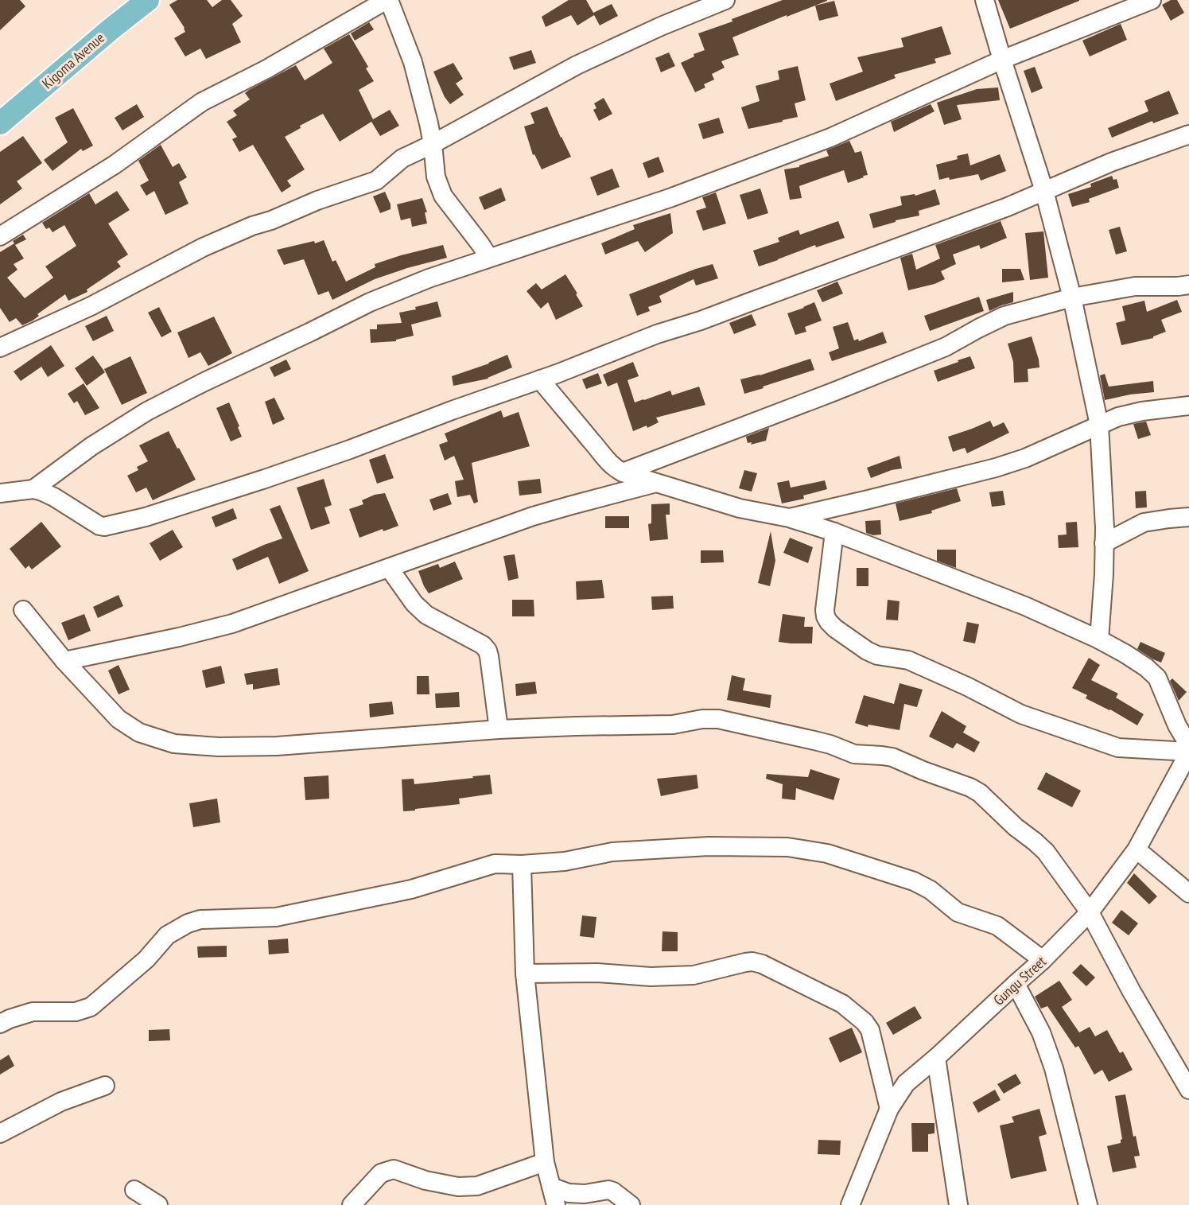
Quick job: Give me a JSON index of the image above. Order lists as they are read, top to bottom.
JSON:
{
  "streets": {
    "main road": ["Kigoma Avenue"],
    "street": ["Gungu Street"]
  }
}
